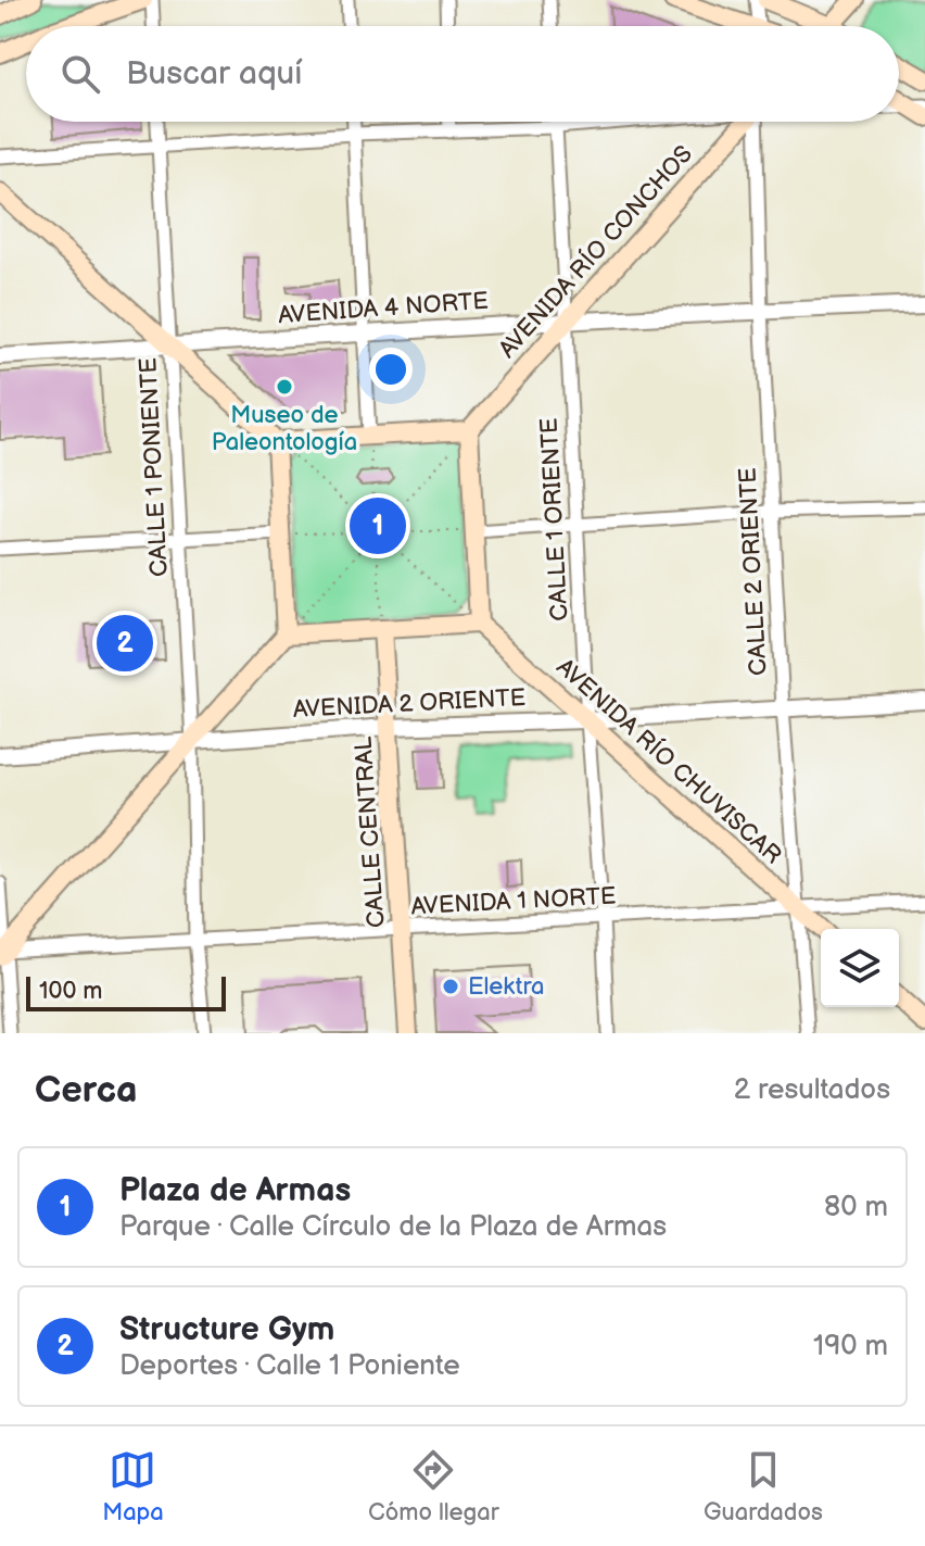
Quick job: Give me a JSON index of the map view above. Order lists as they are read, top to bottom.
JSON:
{
  "streets": {
    "main road": ["AVENIDA RÍO CONCHOS", "AVENIDA RÍO CHUVISCAR", "CALLE CENTRAL"],
    "street": [
      "AVENIDA 4 NORTE",
      "CALLE 1 PONIENTE",
      "CALLE 1 ORIENTE",
      "CALLE 2 ORIENTE",
      "AVENIDA 2 ORIENTE",
      "AVENIDA 1 NORTE"
    ]
  },
  "crossings": [
    ["AVENIDA RÍO CONCHOS", "AVENIDA 4 NORTE"],
    ["AVENIDA RÍO CONCHOS", "CALLE 1 ORIENTE"],
    ["AVENIDA 4 NORTE", "CALLE 1 PONIENTE"],
    ["AVENIDA 4 NORTE", "CALLE 1 ORIENTE"],
    ["AVENIDA 4 NORTE", "CALLE 2 ORIENTE"],
    ["CALLE 1 PONIENTE", "AVENIDA 2 ORIENTE"],
    ["CALLE 1 PONIENTE", "AVENIDA 1 NORTE"],
    ["CALLE 1 ORIENTE", "AVENIDA 2 ORIENTE"],
    ["CALLE 1 ORIENTE", "AVENIDA RÍO CHUVISCAR"],
    ["CALLE 1 ORIENTE", "AVENIDA 1 NORTE"],
    ["CALLE 2 ORIENTE", "AVENIDA 2 ORIENTE"],
    ["CALLE 2 ORIENTE", "AVENIDA RÍO CHUVISCAR"],
    ["CALLE 2 ORIENTE", "AVENIDA 1 NORTE"],
    ["AVENIDA 2 ORIENTE", "AVENIDA RÍO CHUVISCAR"],
    ["AVENIDA 2 ORIENTE", "CALLE CENTRAL"],
    ["AVENIDA RÍO CHUVISCAR", "AVENIDA 1 NORTE"],
    ["CALLE CENTRAL", "AVENIDA 1 NORTE"]
  ],
  "places": ["Museo de Paleontología", "Elektra"],
  "scale_bar": "100 m",
  "page": {
    "search": "Buscar aquí",
    "pins": ["1", "2"],
    "scale": "100 m",
    "heading": ["Cerca", "2 resultados"],
    "list": [
      {
        "mark": "1",
        "name": "Plaza de Armas",
        "note": "Parque · Calle Círculo de la Plaza de Armas",
        "value": "80 m"
      },
      {
        "mark": "2",
        "name": "Structure Gym",
        "note": "Deportes · Calle 1 Poniente",
        "value": "190 m"
      }
    ],
    "nav": ["Mapa", "Cómo llegar", "Guardados"]
  }
}
